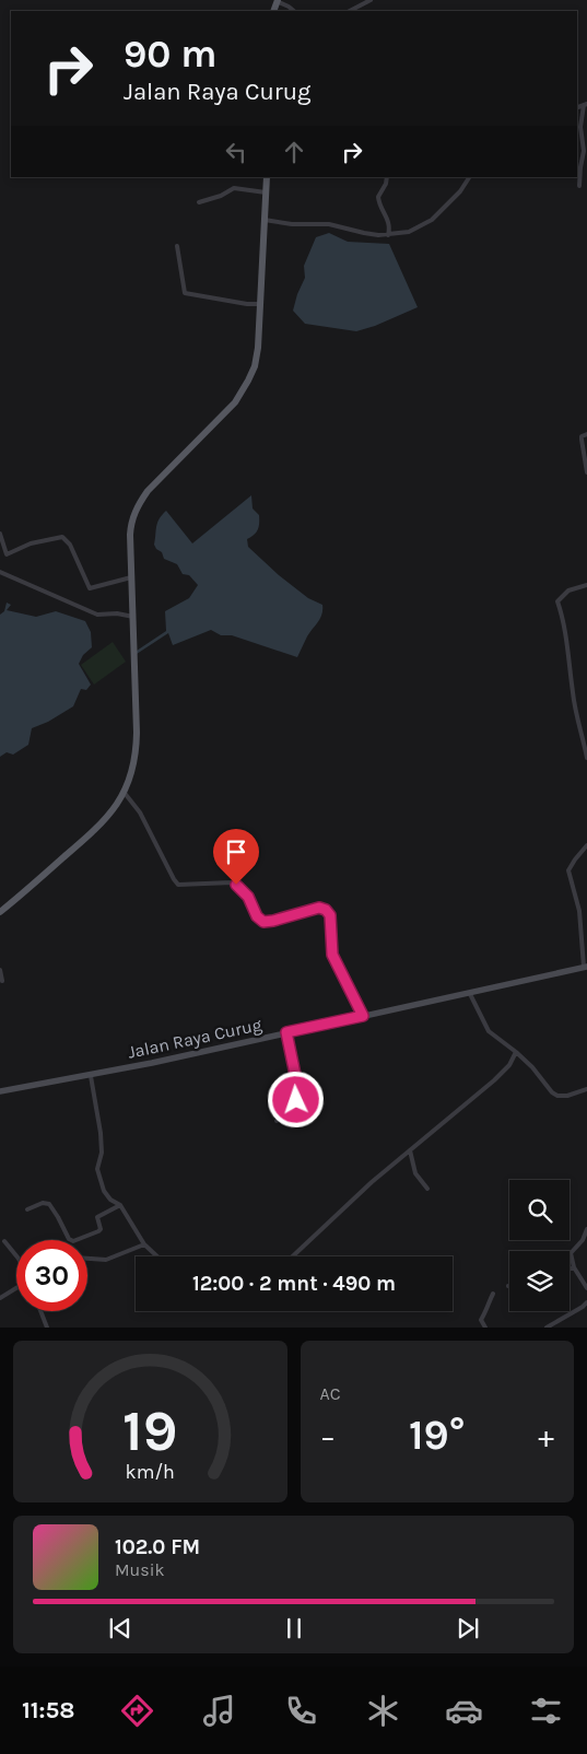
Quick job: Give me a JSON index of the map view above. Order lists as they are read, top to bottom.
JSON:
{
  "streets": {
    "street": ["Jalan Raya Curug"]
  },
  "page": {
    "turn": ["90 m", "Jalan Raya Curug"],
    "limit": "30",
    "trip": "12:00 · 2 mnt · 490 m",
    "tile": "AC",
    "heat": ["−", "19°", "+"],
    "song": ["102.0 FM", "Musik"],
    "tabs": "11:58",
    "gauge": ["19", "km/h"]
  }
}
